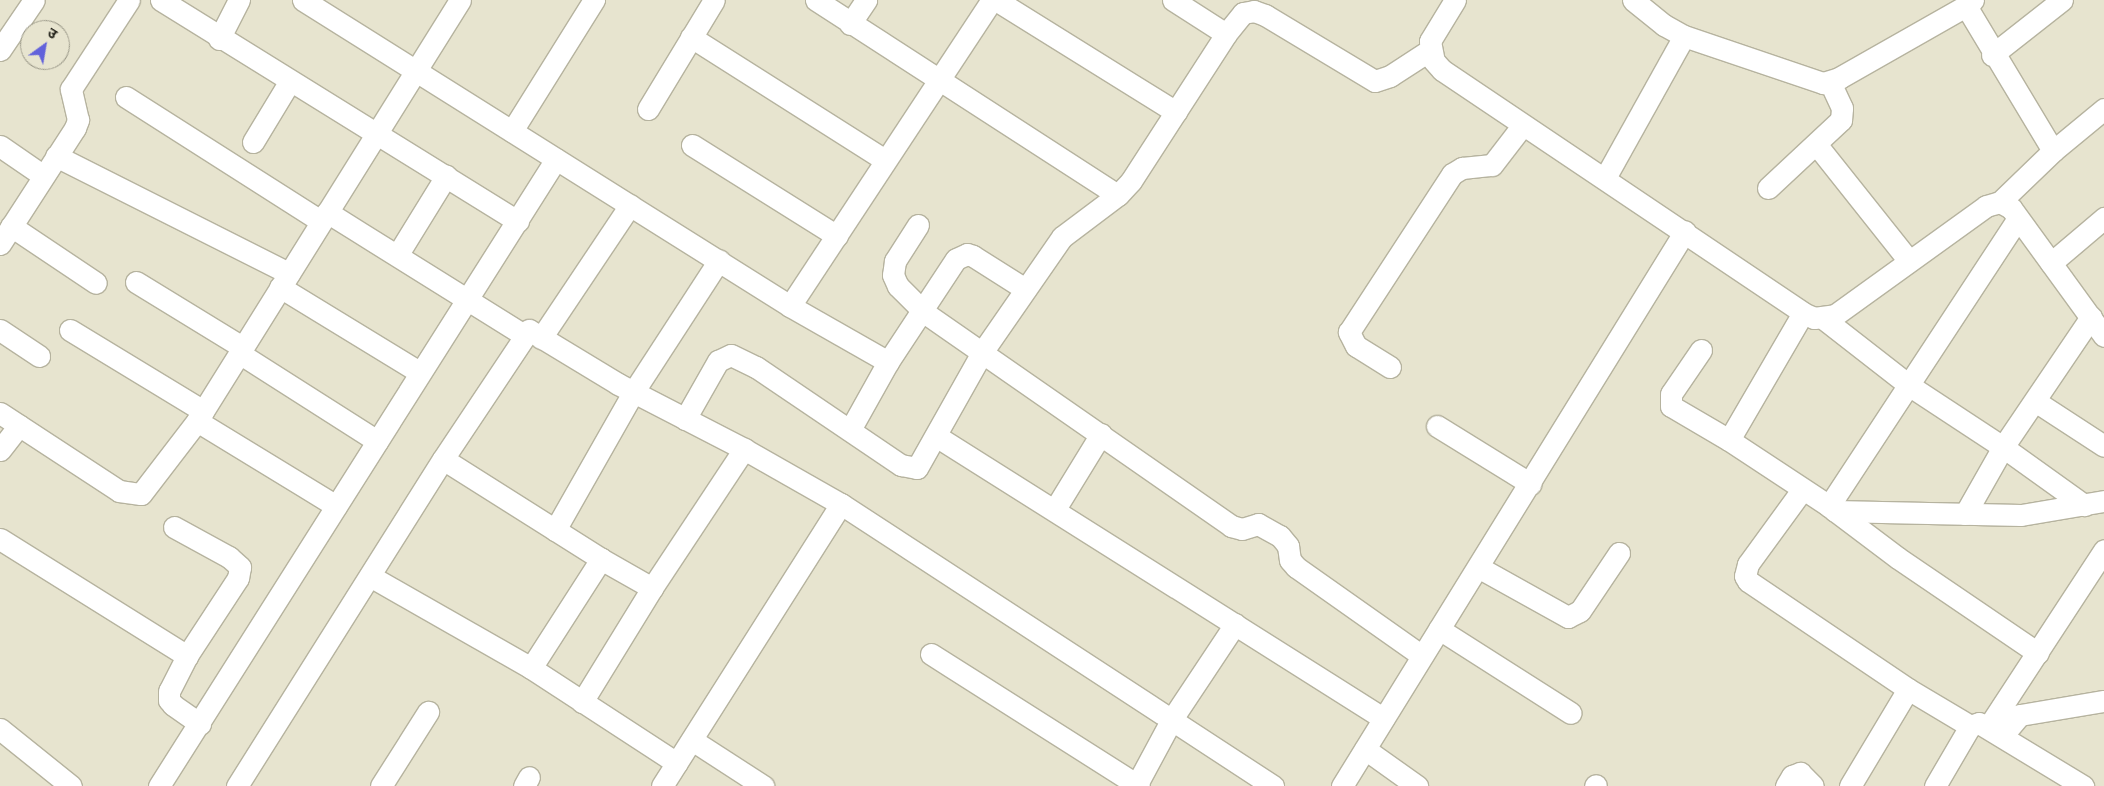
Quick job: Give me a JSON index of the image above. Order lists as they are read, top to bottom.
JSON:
{
  "north": "top right"
}
